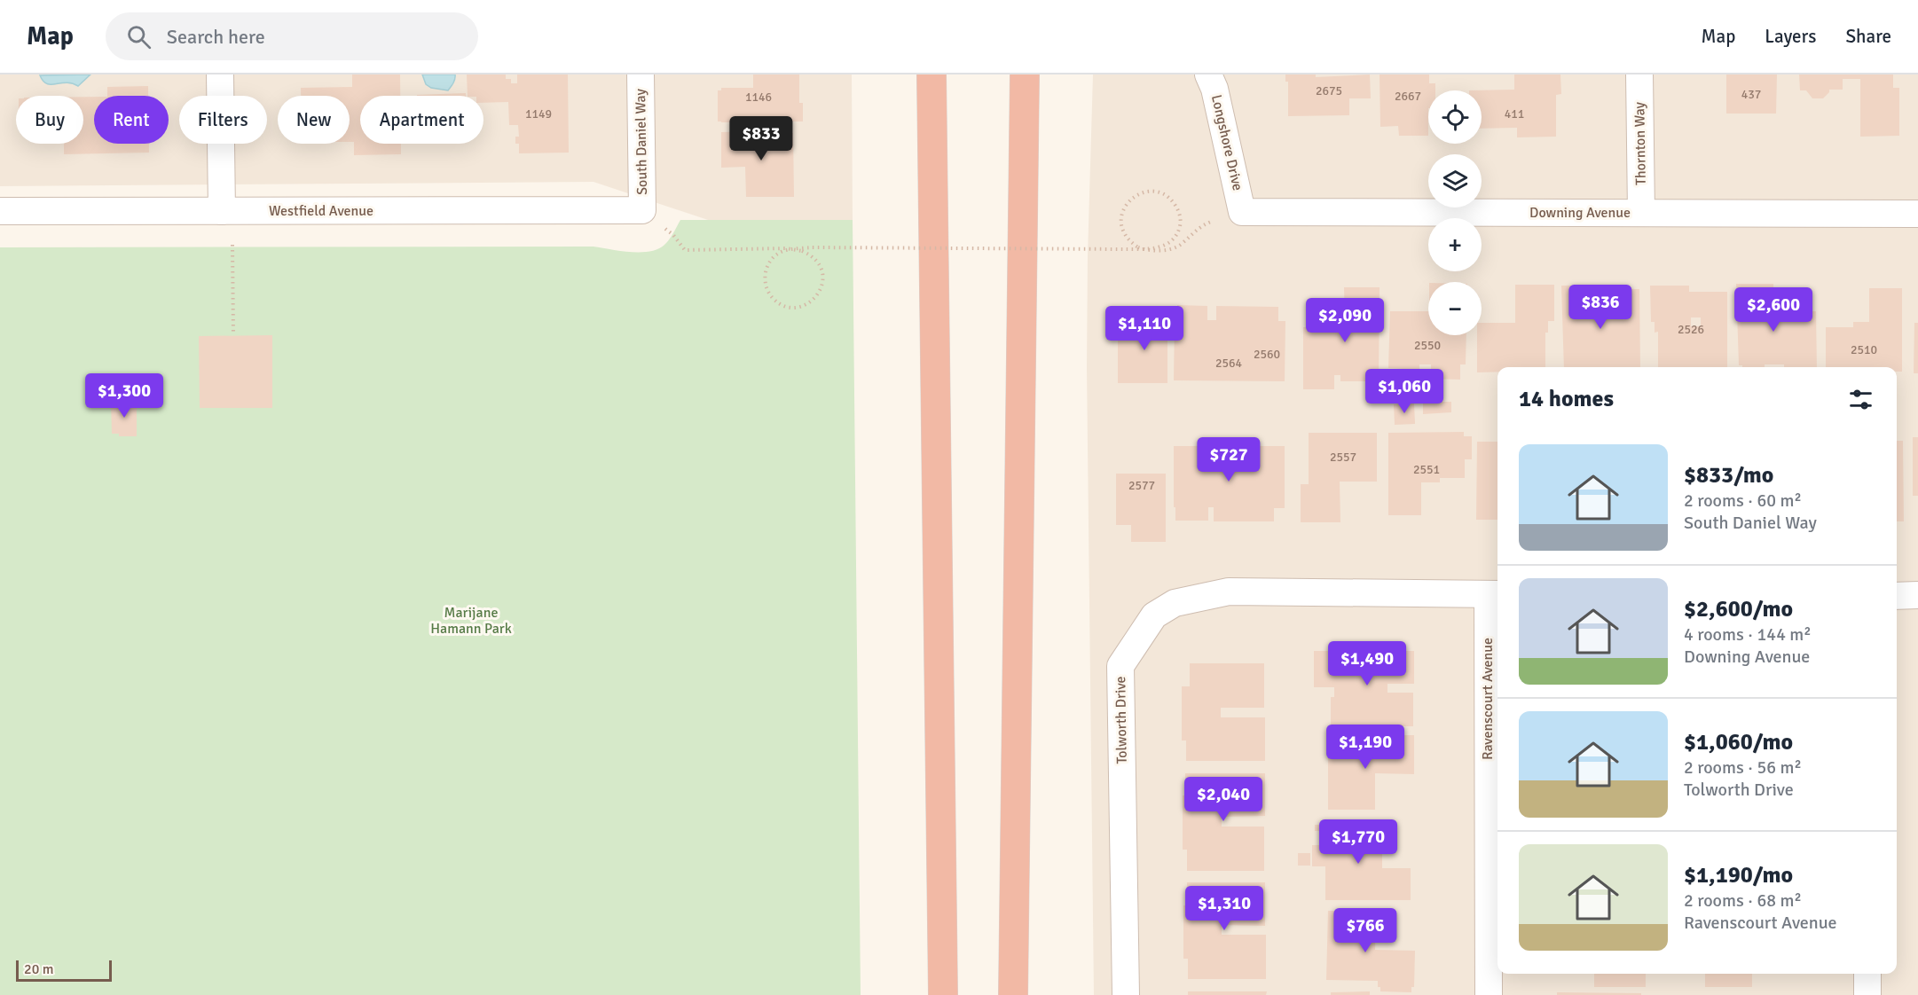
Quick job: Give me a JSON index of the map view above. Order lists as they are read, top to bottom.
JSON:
{
  "streets": {
    "street": [
      "South Daniel Way",
      "Longshore Drive",
      "Thornton Way",
      "Westfield Avenue",
      "Downing Avenue",
      "Ravenscourt Avenue",
      "Tolworth Drive"
    ]
  },
  "crossings": [
    ["South Daniel Way", "Westfield Avenue"],
    ["Longshore Drive", "Downing Avenue"],
    ["Thornton Way", "Downing Avenue"],
    ["Ravenscourt Avenue", "Tolworth Drive"]
  ],
  "parks": ["Marijane Hamann Park"],
  "house_numbers": [
    "2675",
    "437",
    "2667",
    "1146",
    "1149",
    "411",
    "2526",
    "2550",
    "2510",
    "2560",
    "2564",
    "2557",
    "2551",
    "2577"
  ],
  "scale_bar": "20 m",
  "page": {
    "header": "Map",
    "search": "Search here",
    "nav": ["Map", "Layers", "Share"],
    "map_buttons": ["+", "−"],
    "chip": [
      "Buy",
      "Rent",
      "Filters",
      "New",
      "Apartment"
    ],
    "price": [
      "$833",
      "$836",
      "$2,600",
      "$2,090",
      "$1,110",
      "$1,060",
      "$1,300",
      "$727",
      "$1,490",
      "$1,190",
      "$2,040",
      "$1,770",
      "$1,310",
      "$766"
    ],
    "heading": "14 homes",
    "list": [
      {
        "name": "$833/mo",
        "note": "2 rooms · 60 m² · South Daniel Way"
      },
      {
        "name": "$2,600/mo",
        "note": "4 rooms · 144 m² · Downing Avenue"
      },
      {
        "name": "$1,060/mo",
        "note": "2 rooms · 56 m² · Tolworth Drive"
      },
      {
        "name": "$1,190/mo",
        "note": "2 rooms · 68 m² · Ravenscourt Avenue"
      }
    ],
    "scale": "20 m"
  }
}
